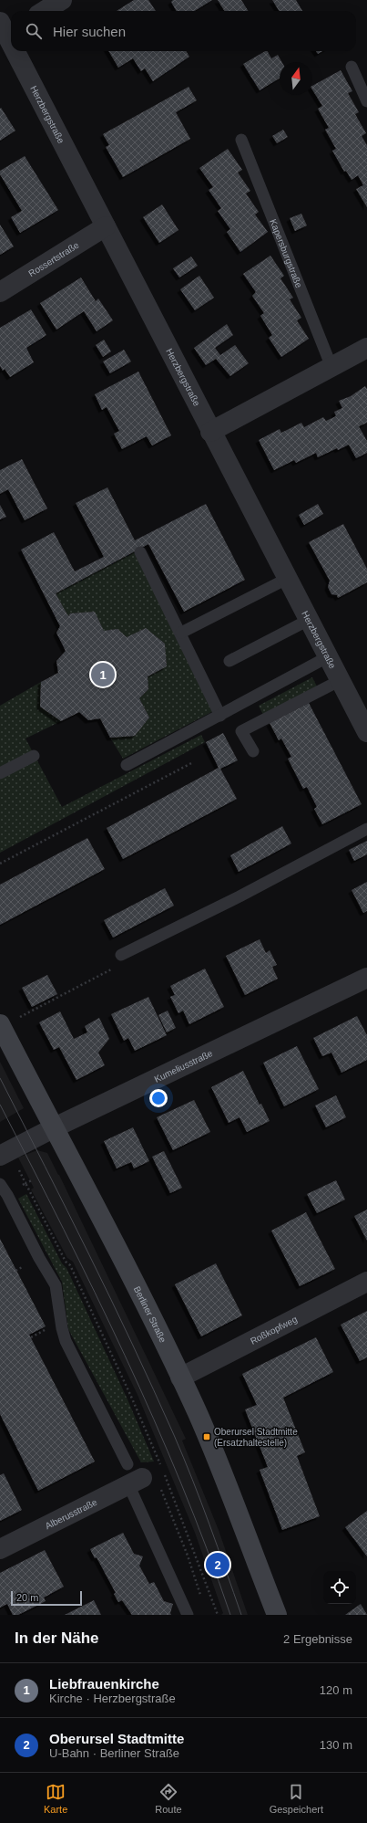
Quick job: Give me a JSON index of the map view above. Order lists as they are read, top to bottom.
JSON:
{
  "streets": {
    "street": [
      "Herzbergstraße",
      "Rossertstraße",
      "Kumeliusstraße",
      "Berliner Straße",
      "Roßkopfweg",
      "Alberusstraße"
    ],
    "lane": ["Kapersburgstraße"]
  },
  "crossings": [
    ["Herzbergstraße", "Rossertstraße"],
    ["Kumeliusstraße", "Berliner Straße"],
    ["Berliner Straße", "Roßkopfweg"]
  ],
  "places": {
    "transit": ["Oberursel Stadtmitte (Ersatzhaltestelle)"]
  },
  "scale_bar": "20 m",
  "north": "top",
  "page": {
    "search": "Hier suchen",
    "pins": ["1", "2"],
    "scale": "20 m",
    "heading": ["In der Nähe", "2 Ergebnisse"],
    "list": [
      {
        "mark": "1",
        "name": "Liebfrauenkirche",
        "note": "Kirche · Herzbergstraße",
        "value": "120 m"
      },
      {
        "mark": "2",
        "name": "Oberursel Stadtmitte",
        "note": "U-Bahn · Berliner Straße",
        "value": "130 m"
      }
    ],
    "nav": ["Karte", "Route", "Gespeichert"]
  }
}
